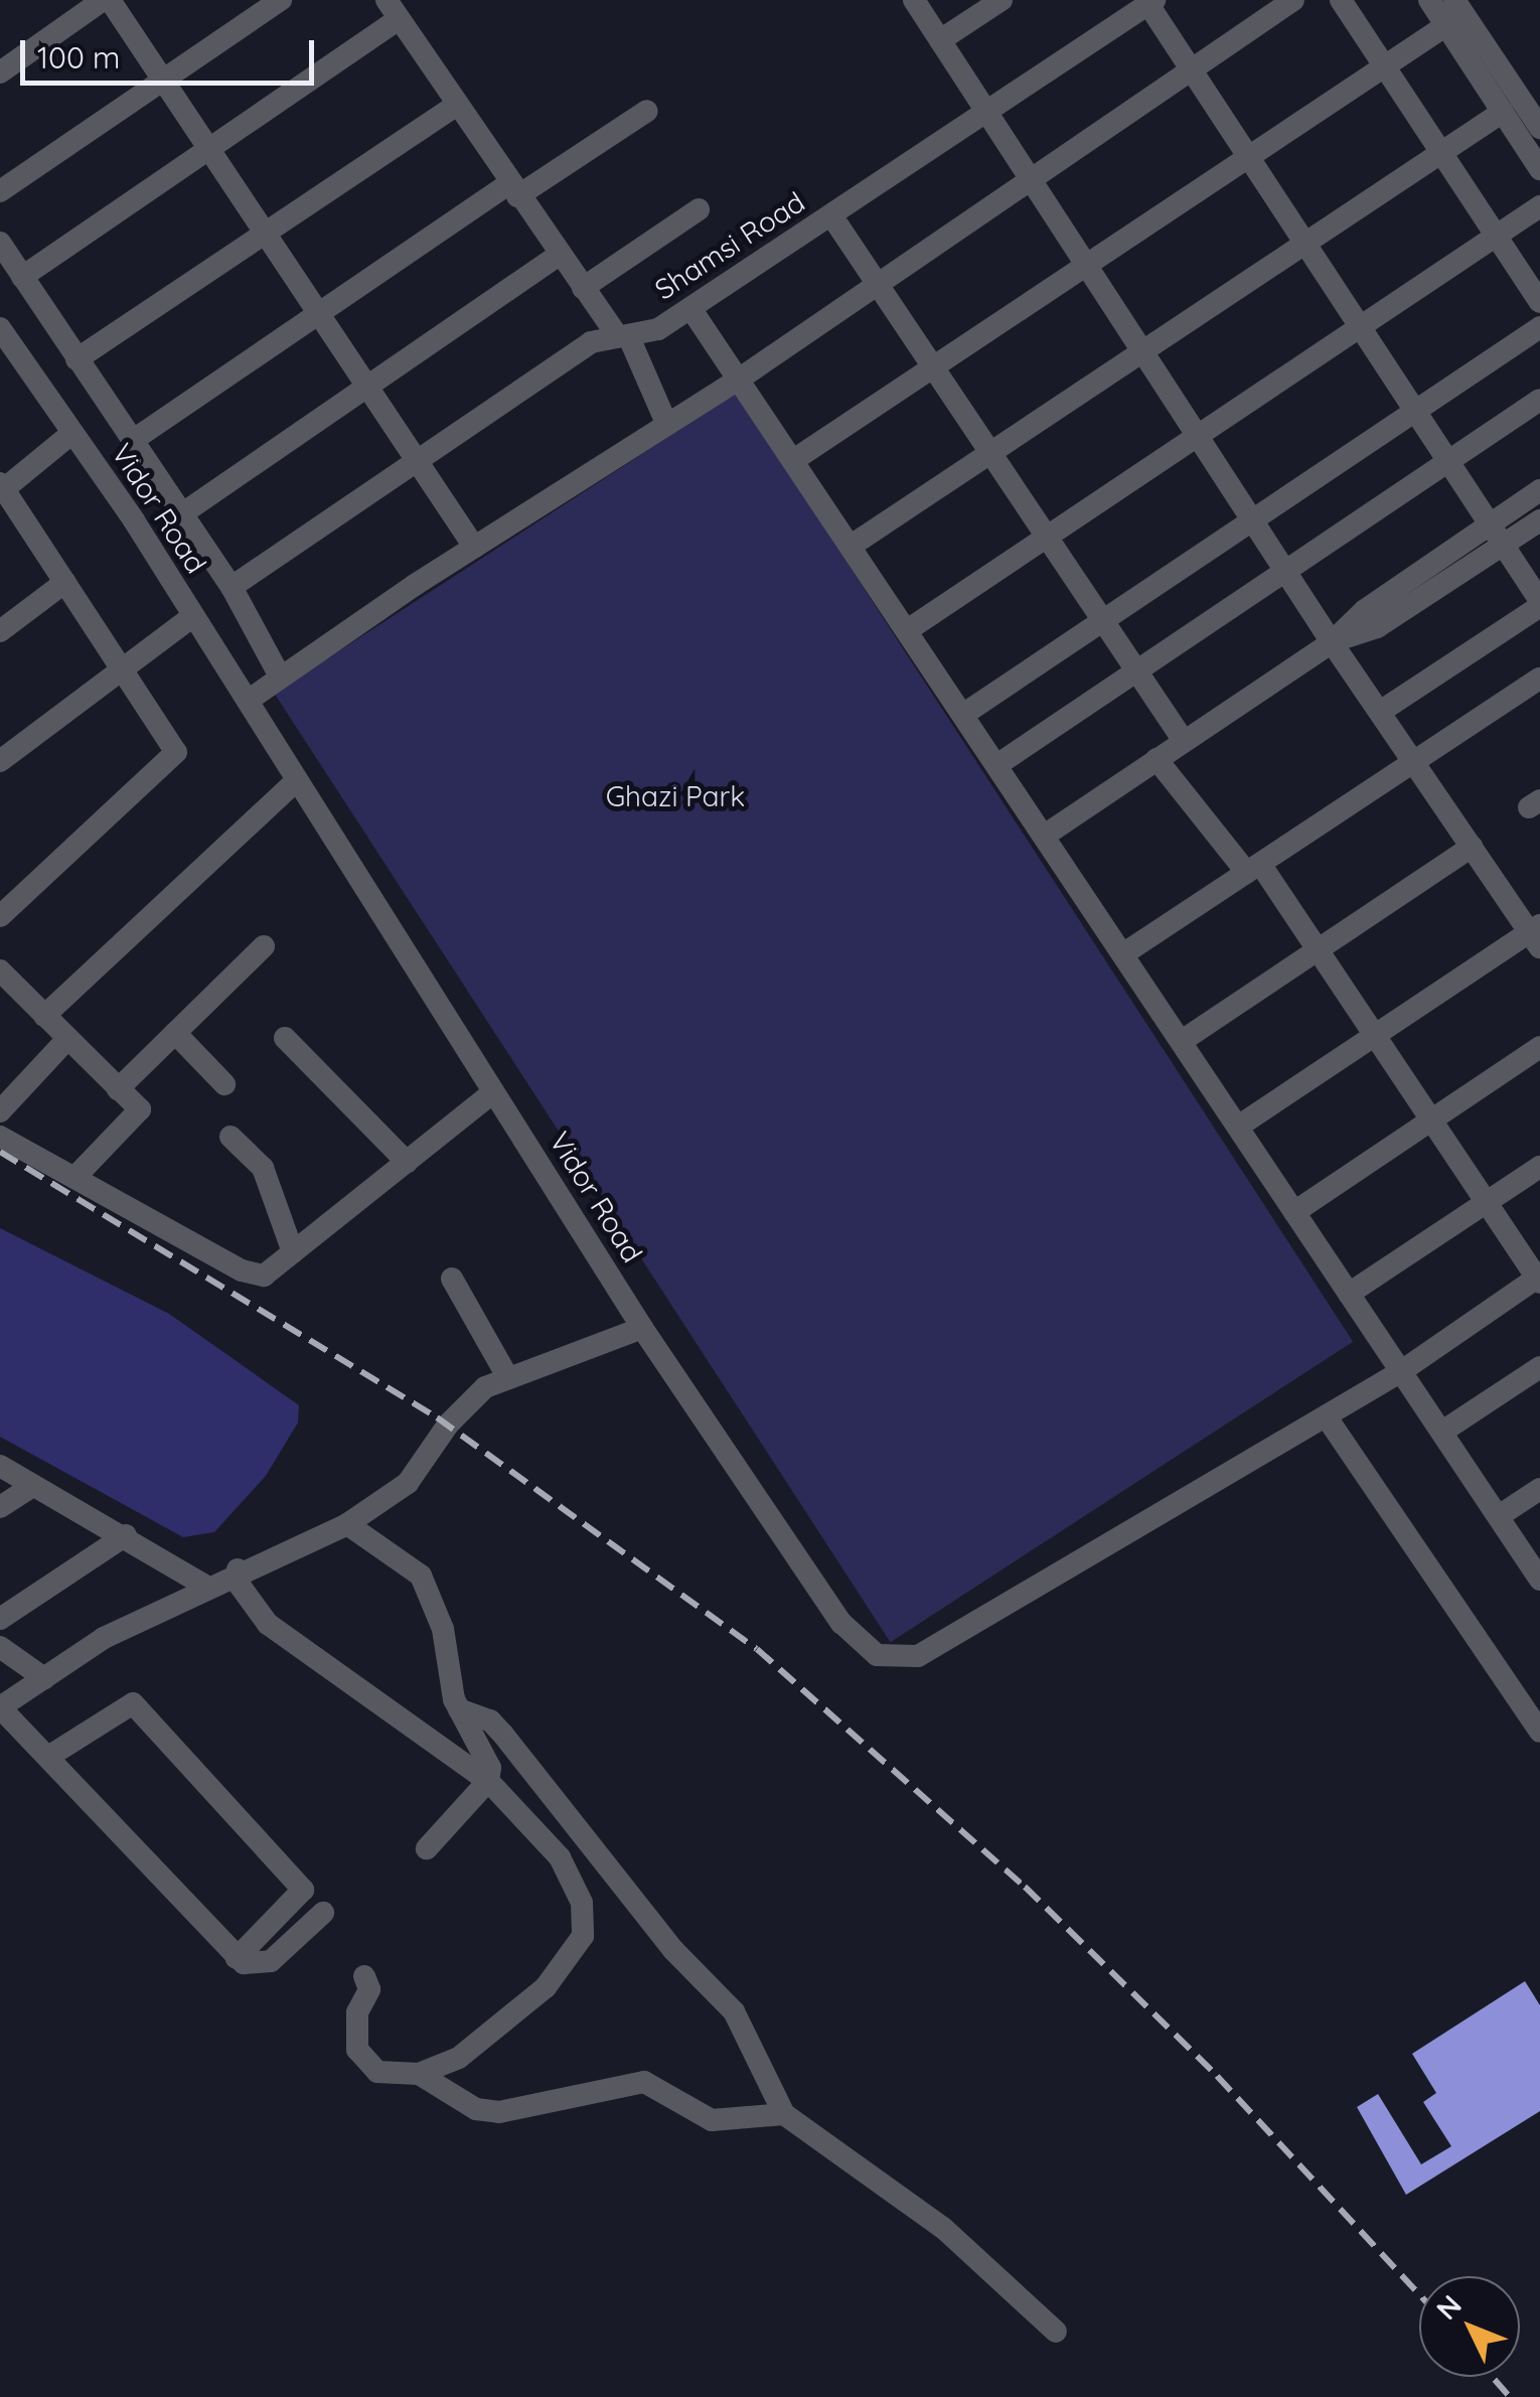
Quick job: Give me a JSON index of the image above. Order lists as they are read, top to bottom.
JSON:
{
  "streets": {
    "street": ["Shamsi Road", "Vidor Road"]
  },
  "parks": ["Ghazi Park"],
  "scale_bar": "100 m",
  "north": "top left"
}
